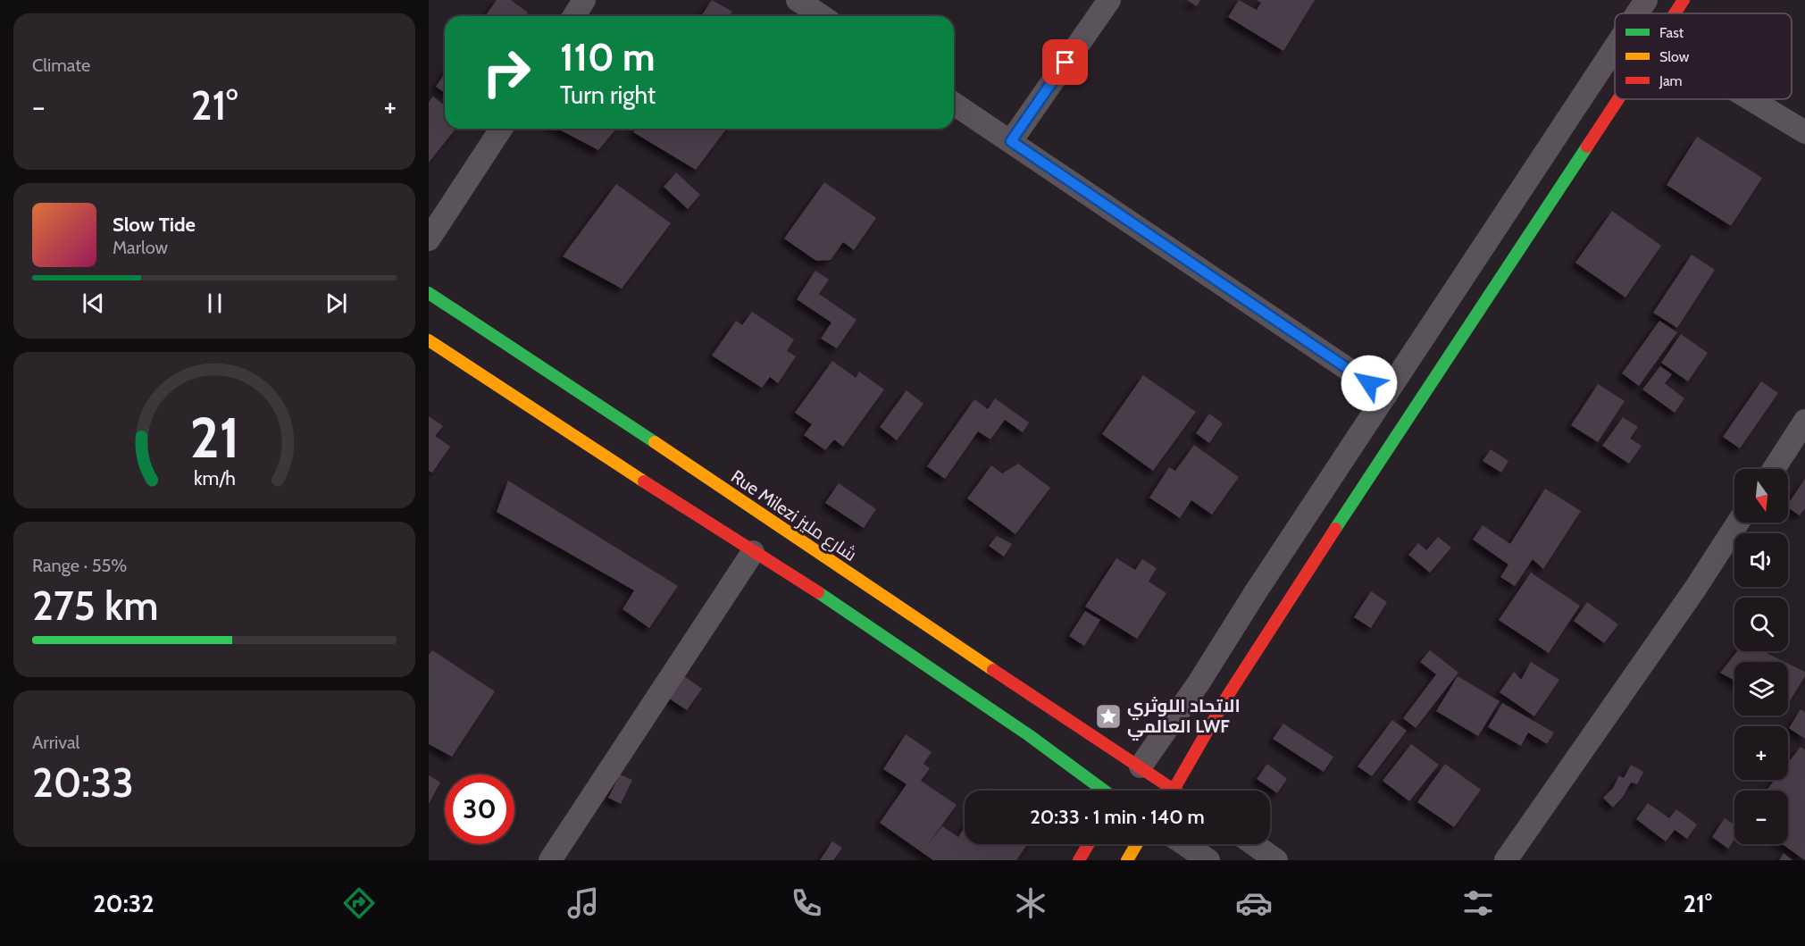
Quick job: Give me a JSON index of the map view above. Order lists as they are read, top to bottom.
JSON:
{
  "streets": {
    "street": ["Rue Milezi شارع مليز"]
  },
  "places": {
    "place": ["الاتحاد اللوثري العالمي LWF"]
  },
  "legend": ["Fast", "Slow", "Jam"],
  "north": "bottom",
  "page": {
    "tile": [
      "Climate",
      ["Range · 55%", "275 km"],
      ["Arrival", "20:33"]
    ],
    "turn": ["110 m", "Turn right"],
    "heat": ["−", "21°", "+"],
    "song": ["Slow Tide", "Marlow"],
    "map_buttons": ["+", "−"],
    "limit": "30",
    "trip": "20:33 · 1 min · 140 m",
    "tabs": ["20:32", "21°"],
    "gauge": ["21", "km/h"]
  }
}
